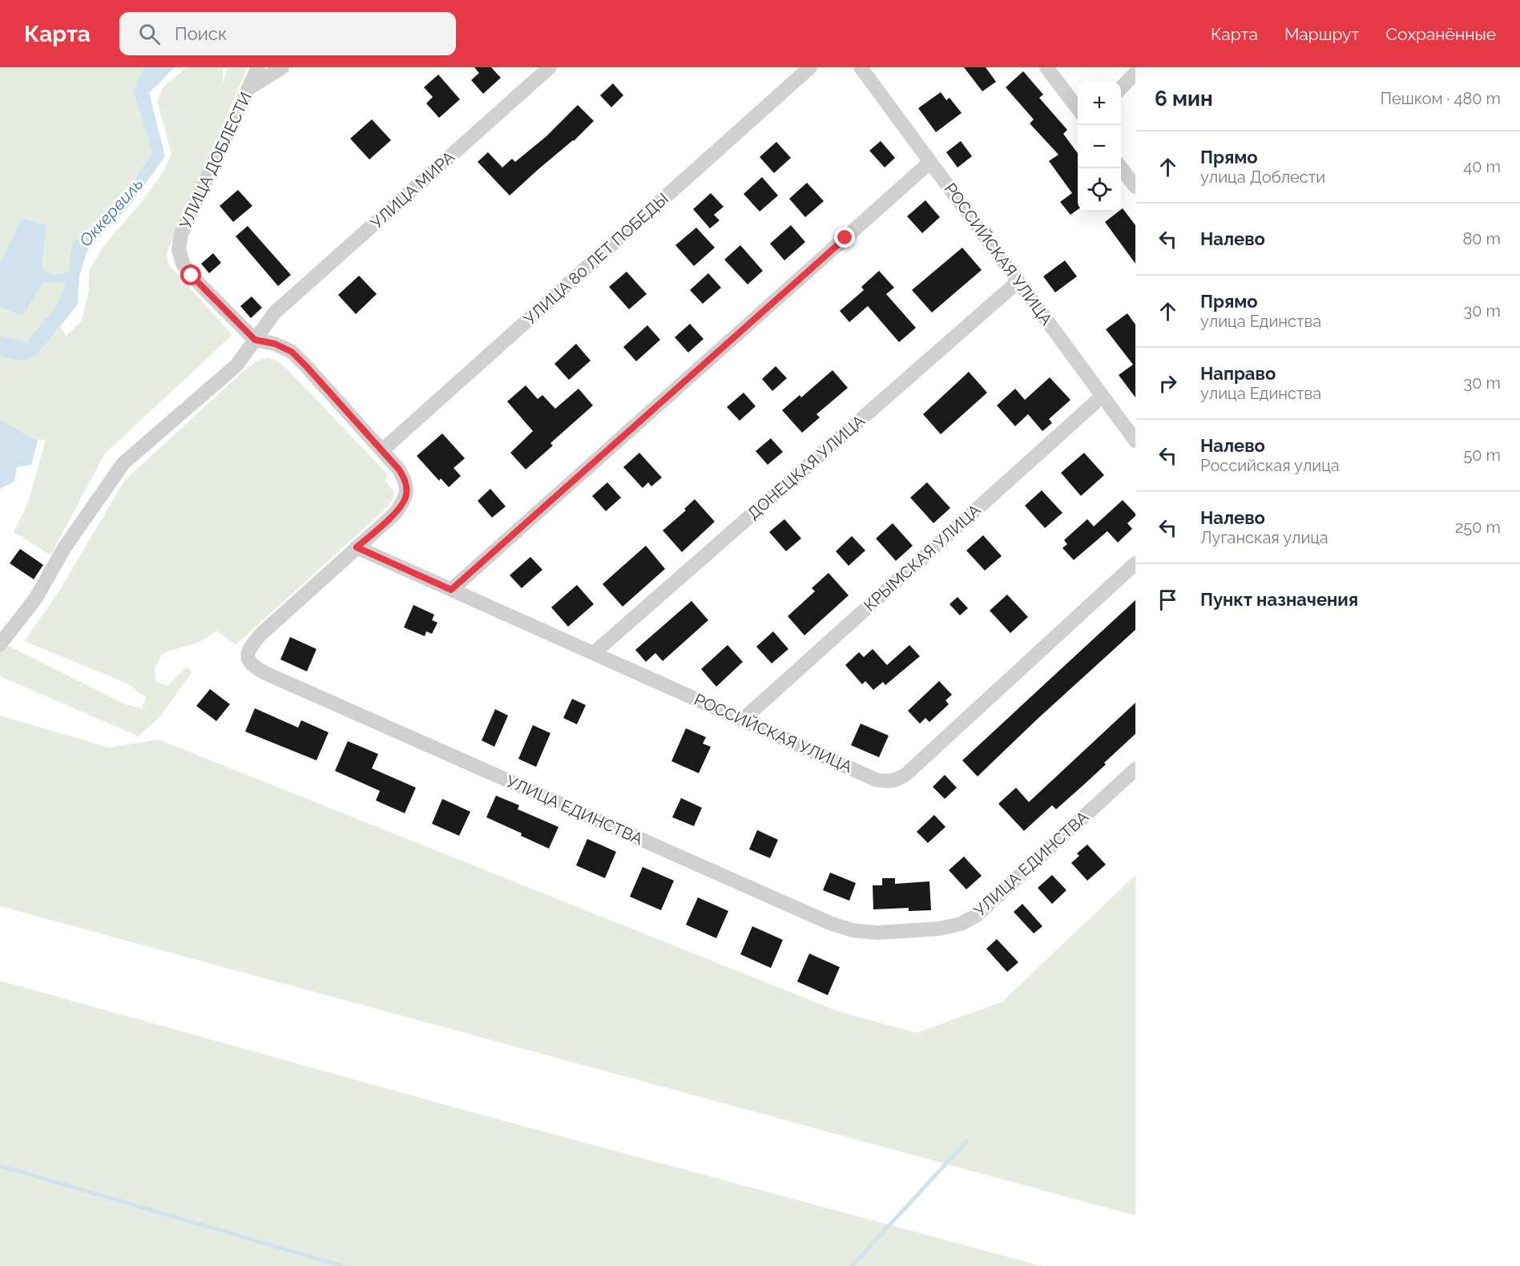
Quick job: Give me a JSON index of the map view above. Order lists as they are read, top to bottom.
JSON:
{
  "streets": {
    "street": [
      "УЛИЦА ДОБЛЕСТИ",
      "УЛИЦА МИРА",
      "РОССИЙСКАЯ УЛИЦА",
      "УЛИЦА 80 ЛЕТ ПОБЕДЫ",
      "ДОНЕЦКАЯ УЛИЦА",
      "КРЫМСКАЯ УЛИЦА",
      "УЛИЦА ЕДИНСТВА"
    ]
  },
  "crossings": [
    ["УЛИЦА ДОБЛЕСТИ", "УЛИЦА МИРА"],
    ["УЛИЦА ДОБЛЕСТИ", "УЛИЦА ЕДИНСТВА"],
    ["УЛИЦА МИРА", "УЛИЦА ЕДИНСТВА"],
    ["РОССИЙСКАЯ УЛИЦА", "ДОНЕЦКАЯ УЛИЦА"],
    ["РОССИЙСКАЯ УЛИЦА", "КРЫМСКАЯ УЛИЦА"],
    ["РОССИЙСКАЯ УЛИЦА", "УЛИЦА ЕДИНСТВА"],
    ["УЛИЦА 80 ЛЕТ ПОБЕДЫ", "УЛИЦА ЕДИНСТВА"]
  ],
  "water": ["Оккервиль"],
  "page": {
    "header": "Карта",
    "search": "Поиск",
    "nav": ["Карта", "Маршрут", "Сохранённые"],
    "heading": ["6 мин", "Пешком · 480 m"],
    "map_buttons": ["+", "−"],
    "list": [
      ["Прямо", "улица Доблести", "40 m"],
      ["Налево", "80 m"],
      ["Прямо", "улица Единства", "30 m"],
      ["Направо", "улица Единства", "30 m"],
      ["Налево", "Российская улица", "50 m"],
      ["Налево", "Луганская улица", "250 m"],
      "Пункт назначения"
    ]
  }
}
